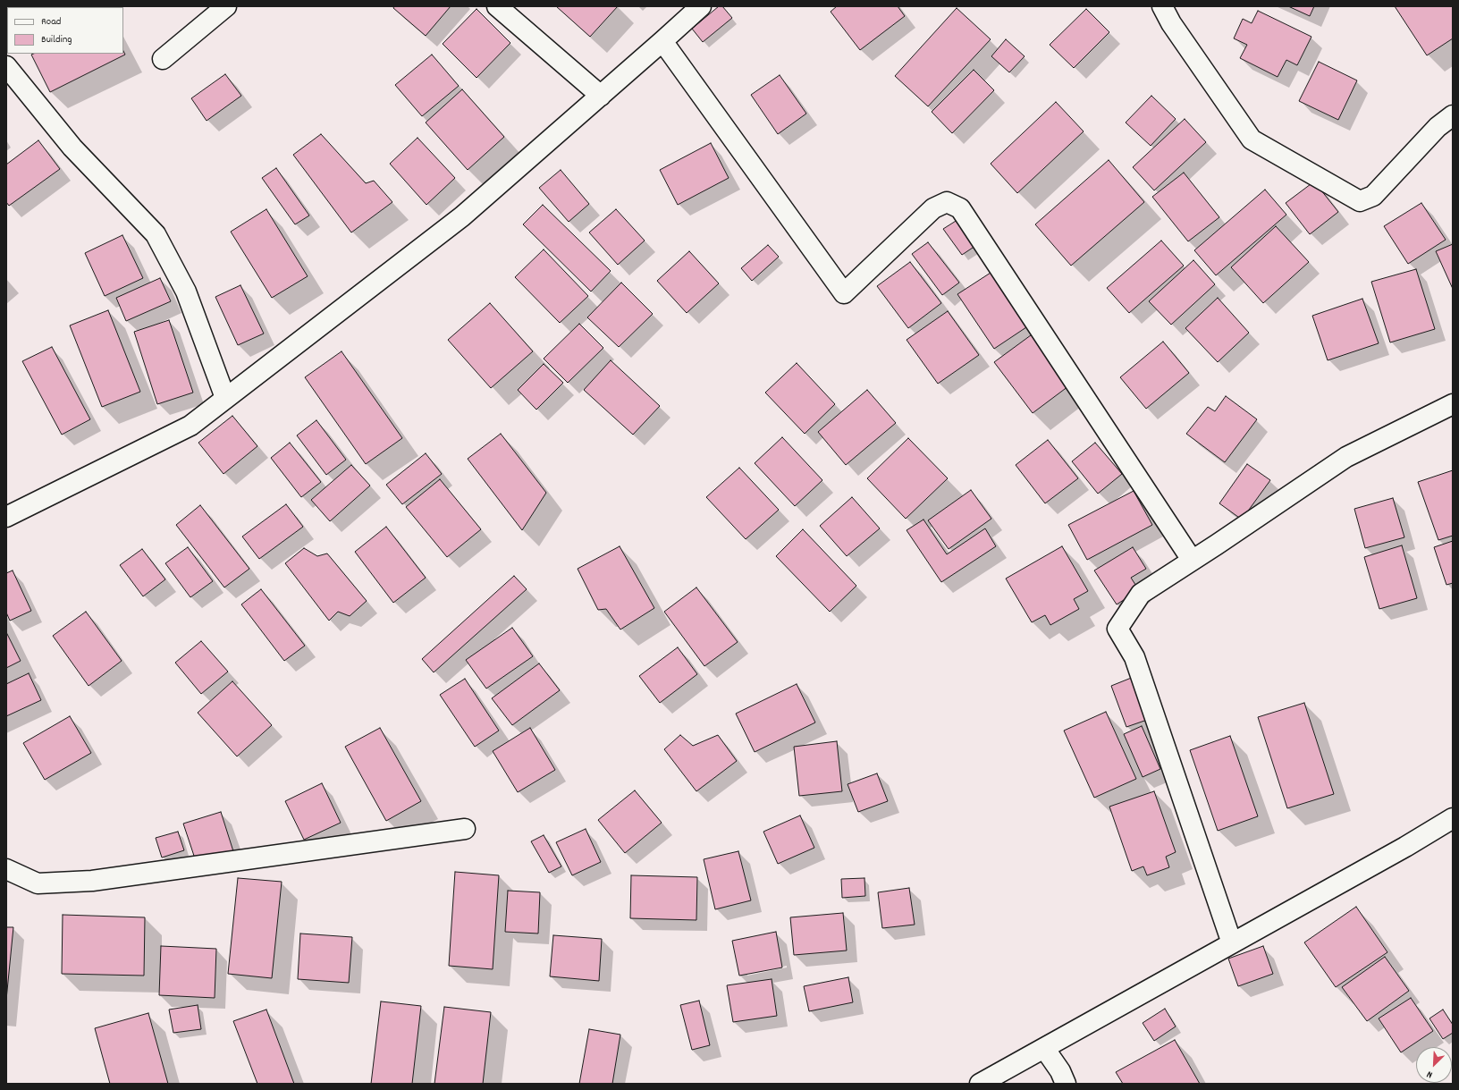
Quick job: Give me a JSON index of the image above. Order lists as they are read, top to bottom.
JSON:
{
  "legend": ["Road", "Building"],
  "north": "bottom left"
}
